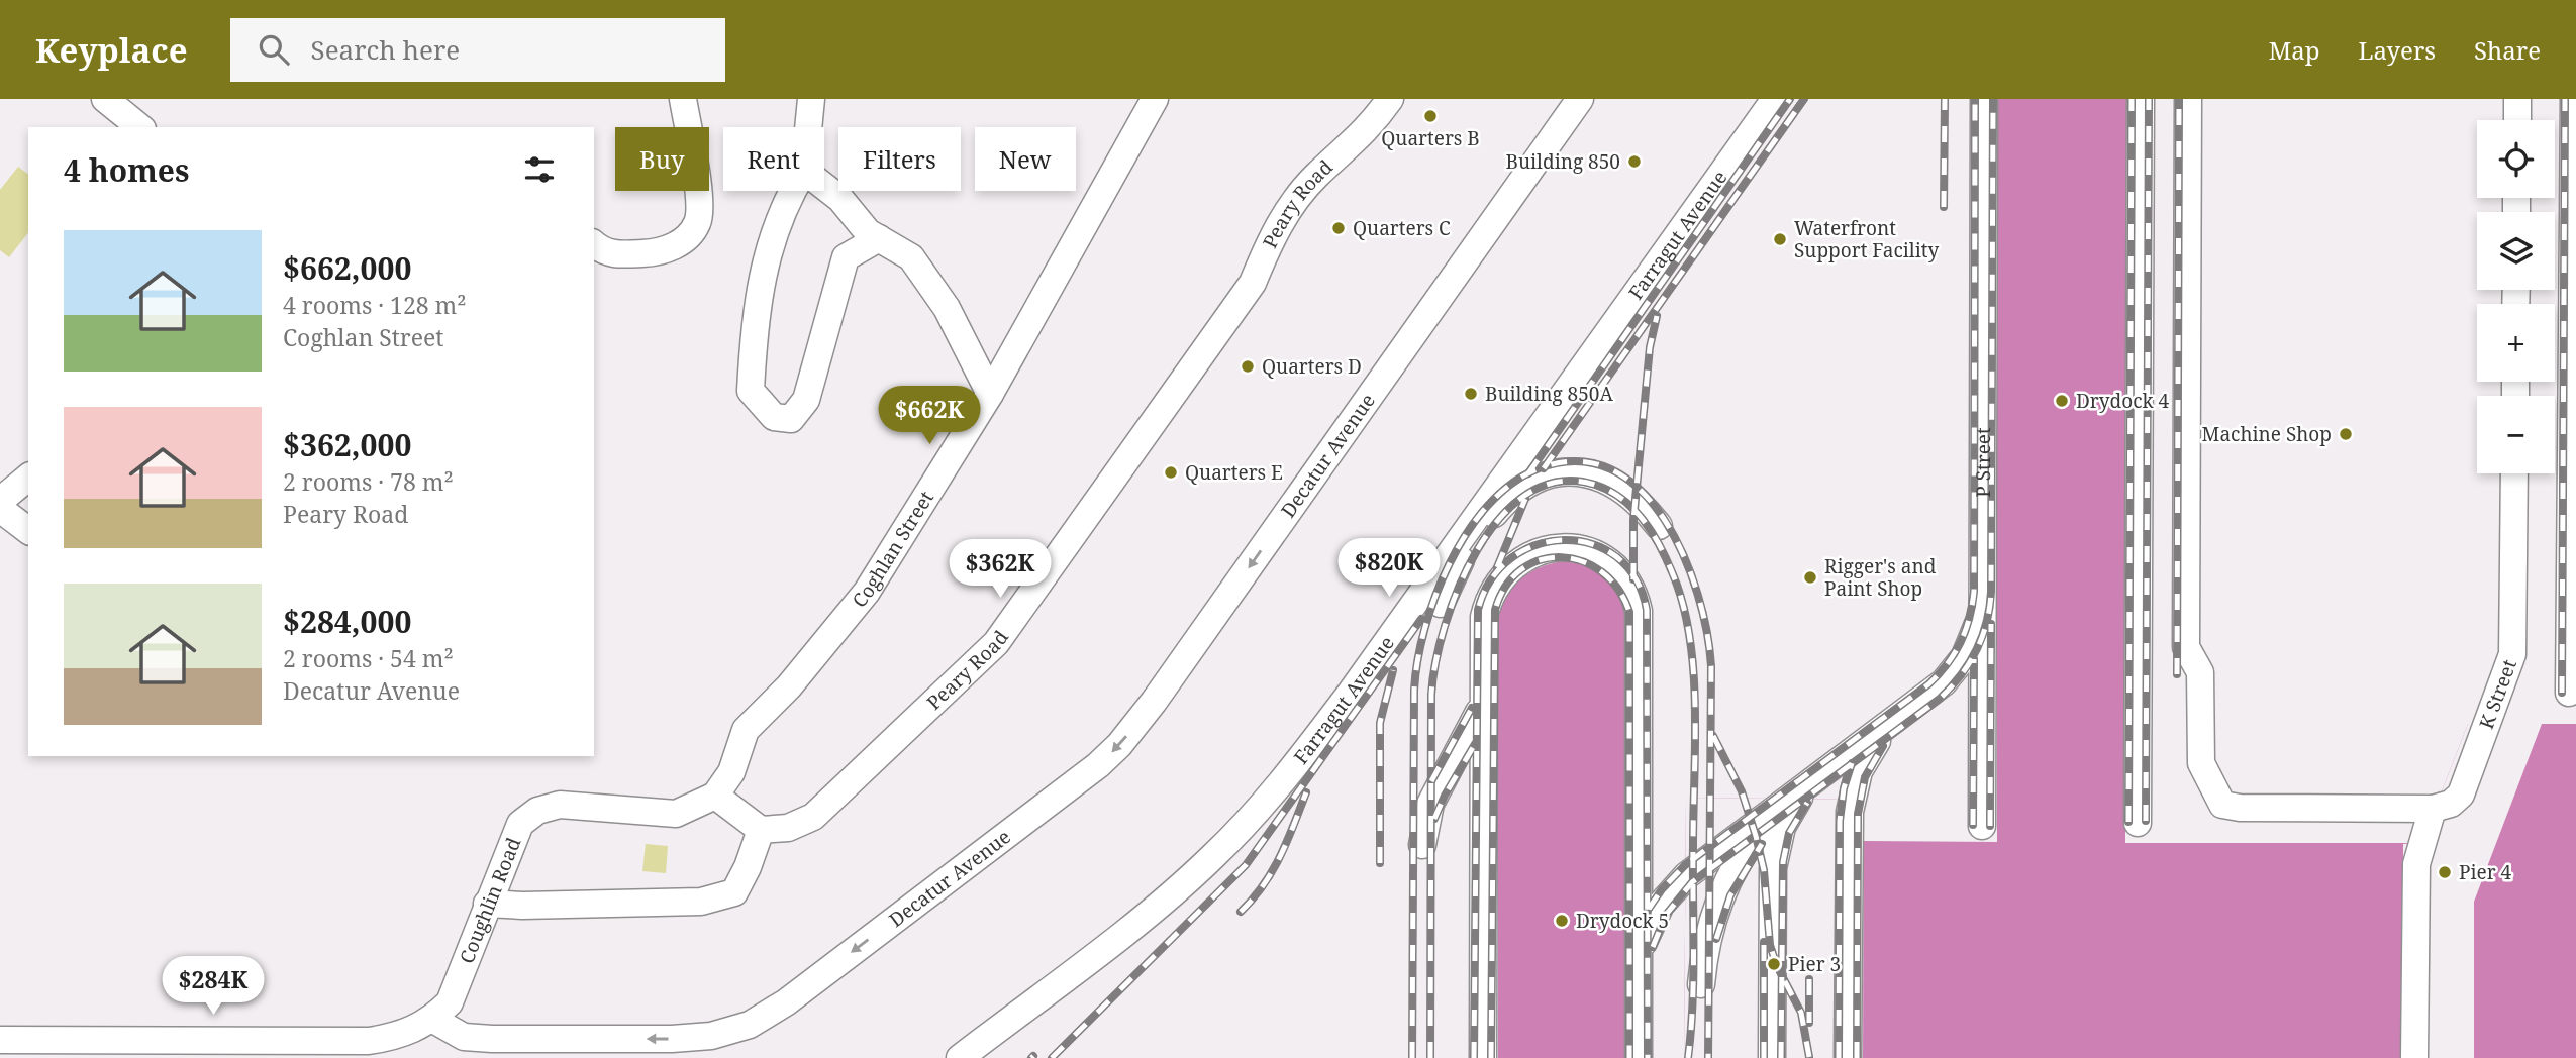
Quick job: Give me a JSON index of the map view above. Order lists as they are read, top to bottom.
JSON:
{
  "streets": {
    "street": [
      "Peary Road",
      "Farragut Avenue",
      "Decatur Avenue",
      "P Street",
      "Coghlan Street",
      "K Street",
      "Coughlin Road"
    ]
  },
  "crossings": [
    ["Decatur Avenue", "Coughlin Road"],
    ["Coghlan Street", "Coughlin Road"]
  ],
  "one_way": ["Decatur Avenue"],
  "places": [
    "Quarters B",
    "Building 850",
    "Quarters C",
    "Waterfront Support Facility",
    "Quarters D",
    "Building 850A",
    "Drydock 4",
    "Machine Shop",
    "Quarters E",
    "Rigger's and Paint Shop",
    "Pier 4",
    "Drydock 5",
    "Pier 3"
  ],
  "page": {
    "header": "Keyplace",
    "search": "Search here",
    "nav": ["Map", "Layers", "Share"],
    "map_buttons": ["+", "−"],
    "chip": [
      "Buy",
      "Rent",
      "Filters",
      "New"
    ],
    "heading": "4 homes",
    "list": [
      {
        "name": "$662,000",
        "note": "4 rooms · 128 m² · Coghlan Street"
      },
      {
        "name": "$362,000",
        "note": "2 rooms · 78 m² · Peary Road"
      },
      {
        "name": "$284,000",
        "note": "2 rooms · 54 m² · Decatur Avenue"
      }
    ],
    "price": [
      "$662K",
      "$820K",
      "$362K",
      "$284K"
    ]
  }
}
